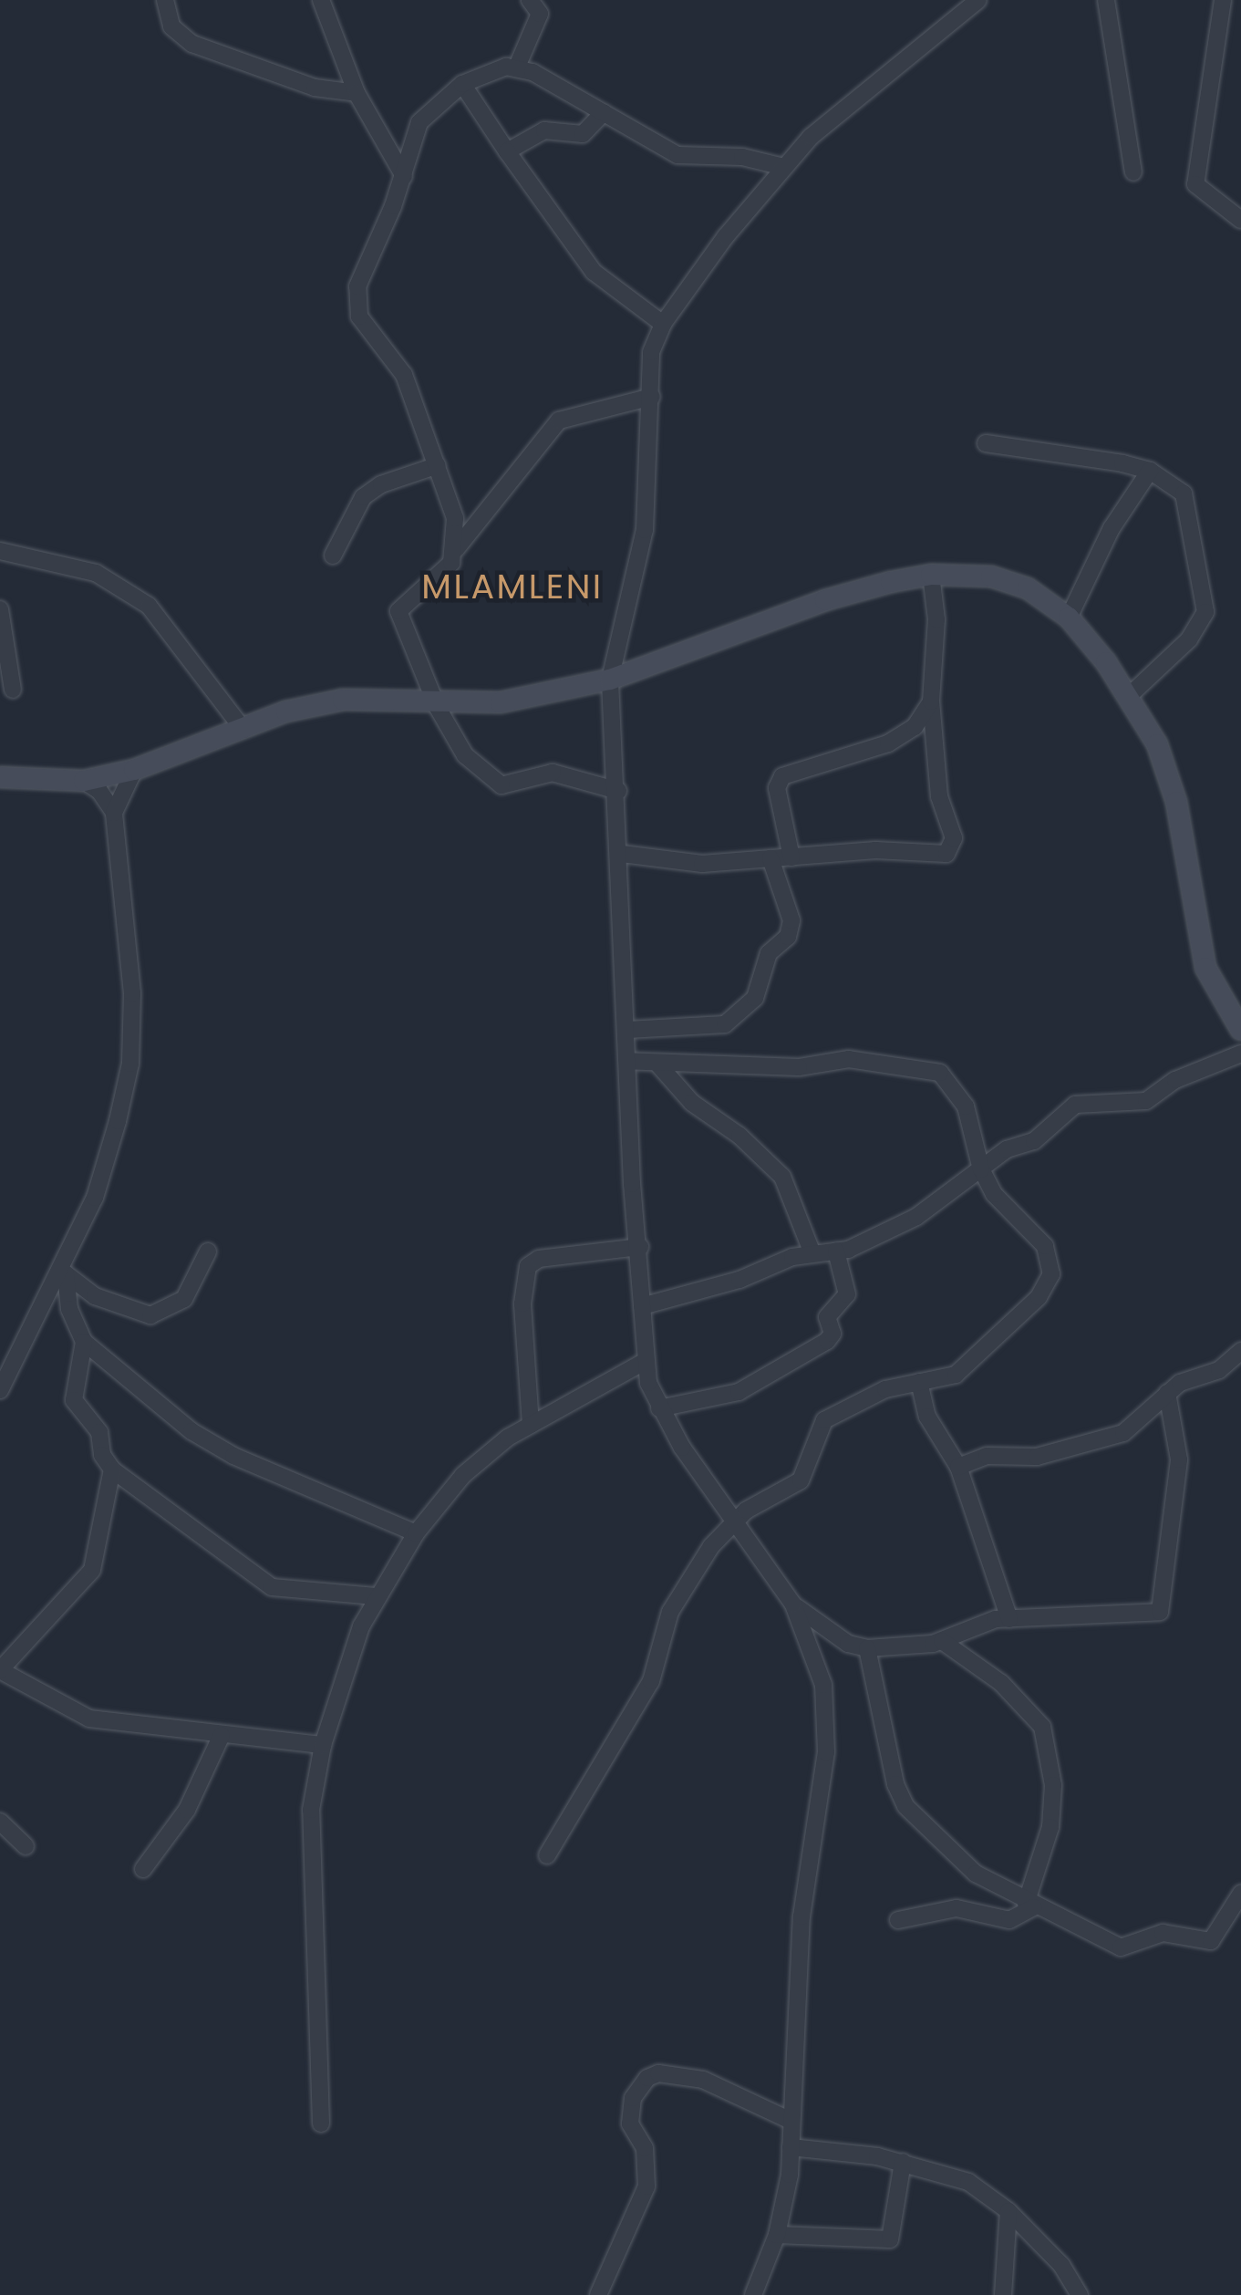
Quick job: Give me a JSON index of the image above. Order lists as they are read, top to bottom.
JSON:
{
  "districts": ["MLAMLENI"]
}
